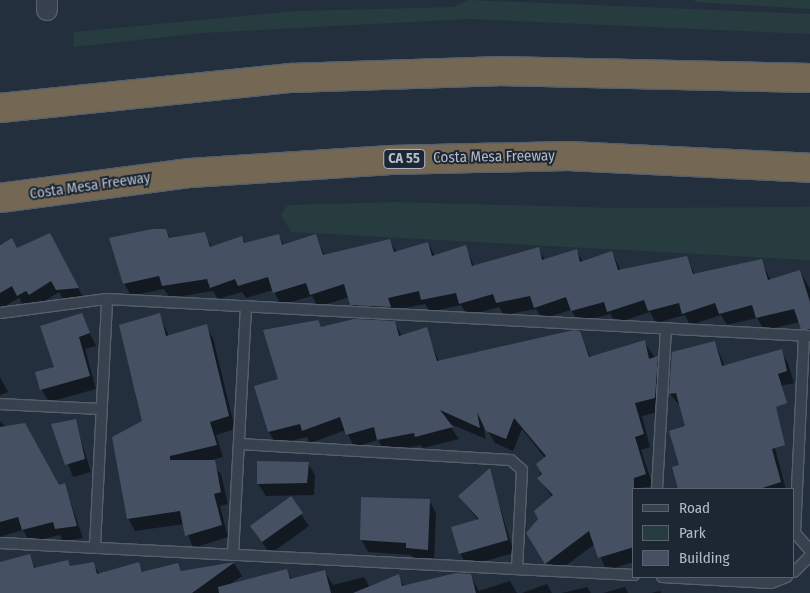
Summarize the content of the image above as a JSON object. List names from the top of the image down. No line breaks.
{"streets":{"highway":["Costa Mesa Freeway","CA 55"]},"legend":["Road","Park","Building"]}
